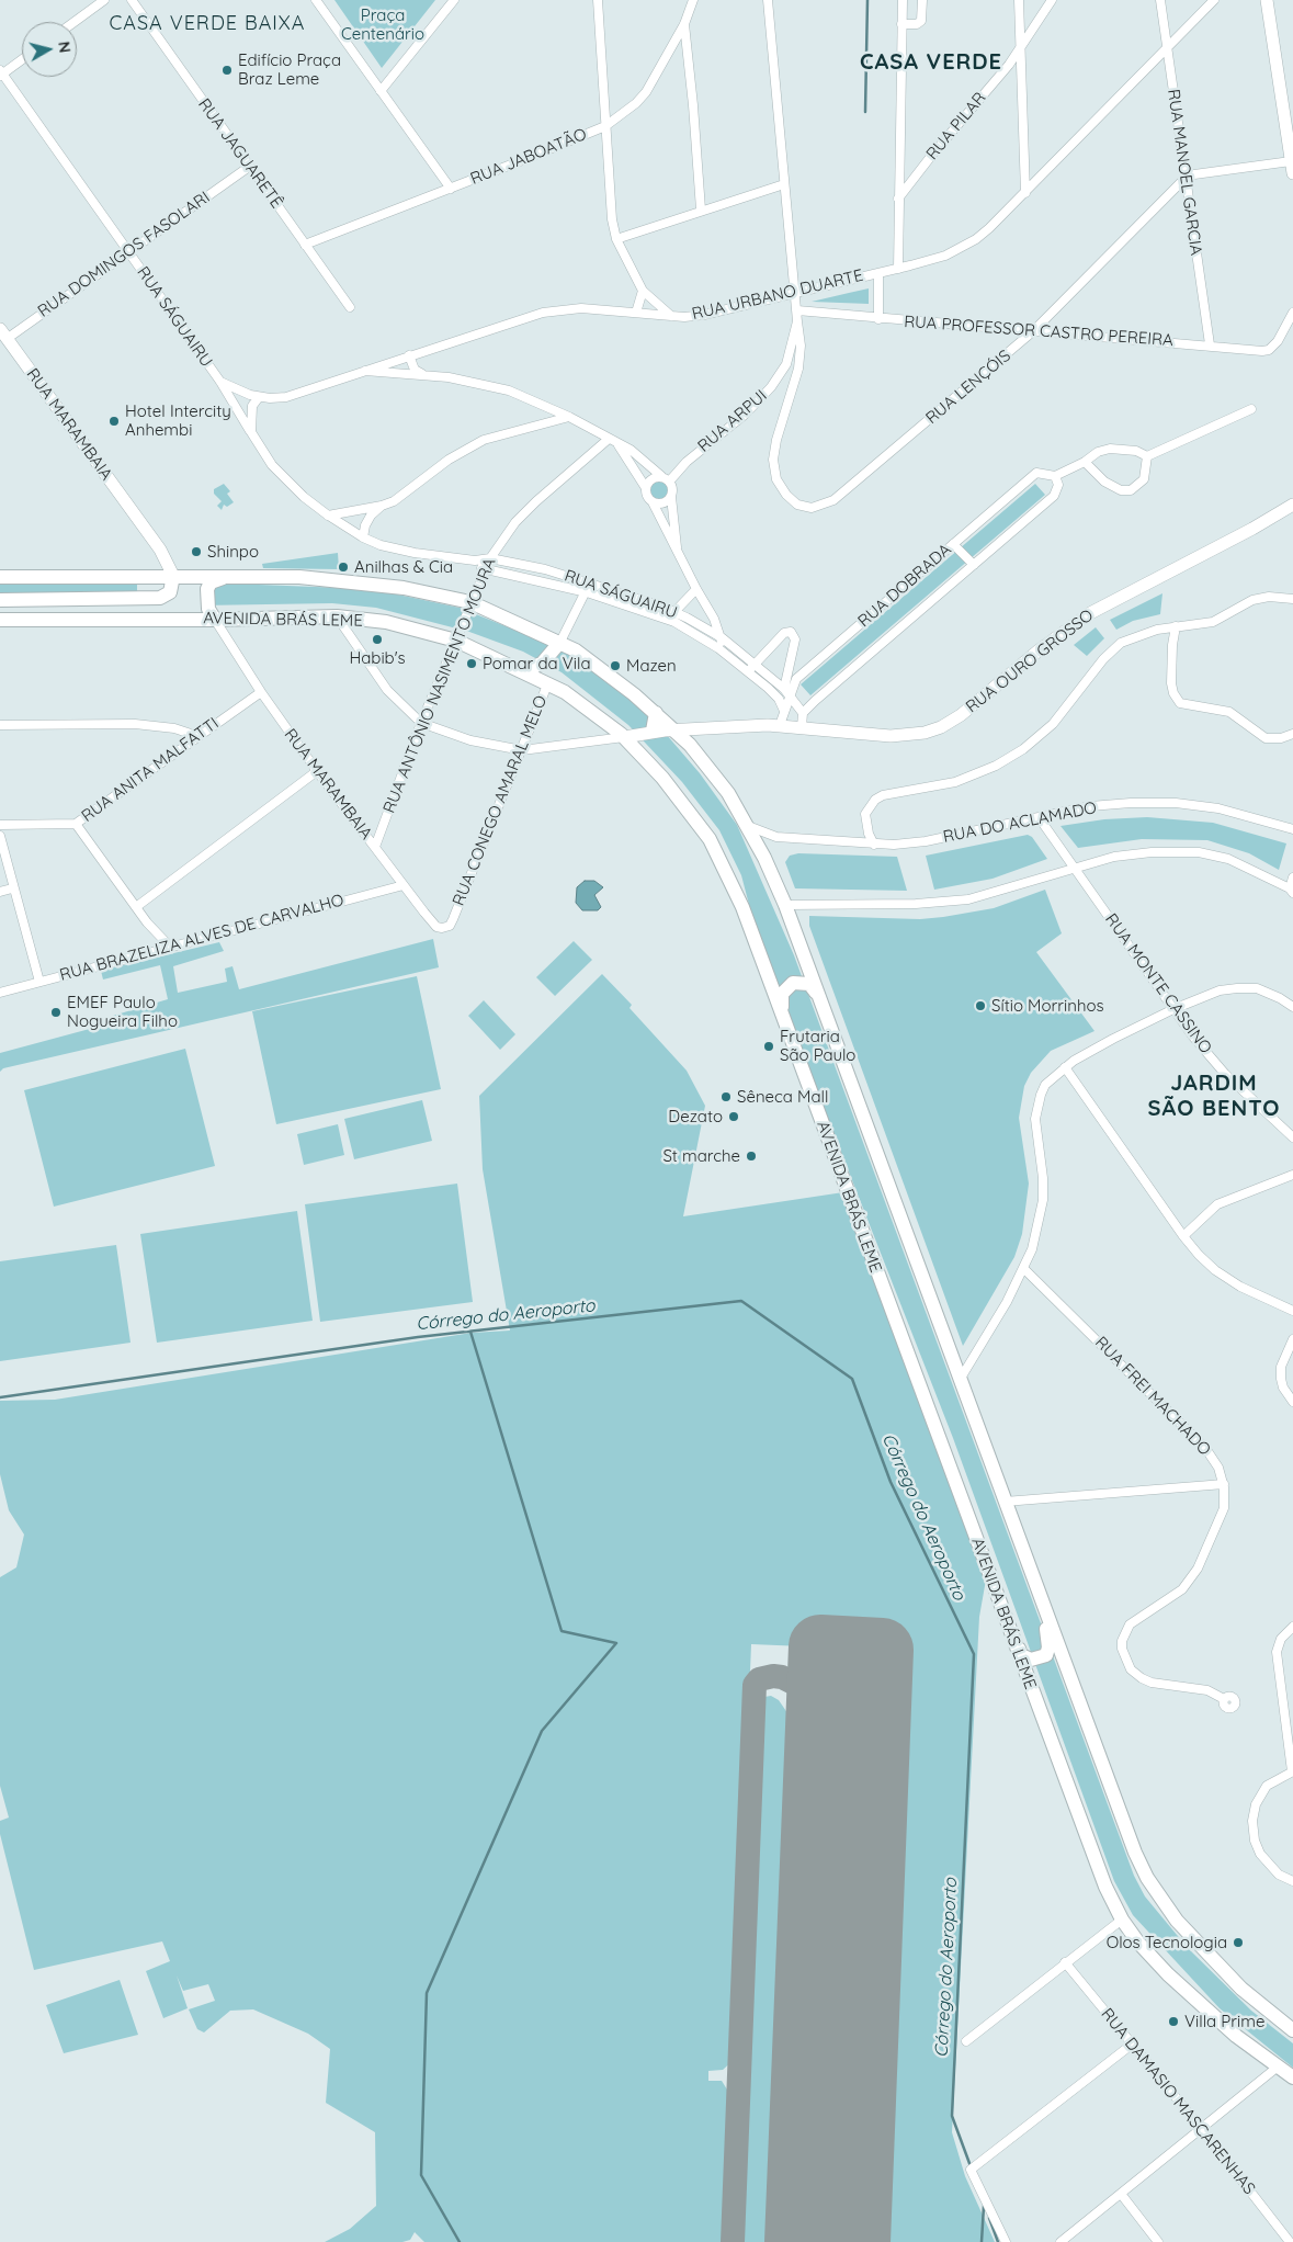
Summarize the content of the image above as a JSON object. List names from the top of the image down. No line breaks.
{"streets":{"main road":["AVENIDA BRÁS LEME"],"street":["RUA PILAR","RUA JAGUARETÊ","RUA JABOATÃO","RUA MANOEL GARCIA","RUA DOMINGOS FASOLARI","RUA URBANO DUARTE","RUA SÁGUAIRU","RUA PROFESSOR CASTRO PEREIRA","RUA LENÇÓIS","RUA ARPUI","RUA MARAMBAIA","RUA DOBRADA","RUA OURO GROSSO","RUA ANTÔNIO NASIMENTO MOURA","RUA ANITA MALFATTI","RUA CONEGO AMARAL MELO","RUA DO ACLAMADO","RUA BRAZELIZA ALVES DE CARVALHO","RUA MONTE CASSINO","RUA FREI MACHADO","RUA DAMASIO MASCARENHAS"]},"crossings":[["RUA JAGUARETÊ","RUA JABOATÃO"],["RUA JAGUARETÊ","RUA DOMINGOS FASOLARI"],["RUA MANOEL GARCIA","RUA URBANO DUARTE"],["RUA MANOEL GARCIA","RUA PROFESSOR CASTRO PEREIRA"],["RUA MANOEL GARCIA","RUA LENÇÓIS"],["RUA DOMINGOS FASOLARI","RUA SÁGUAIRU"],["RUA DOMINGOS FASOLARI","RUA MARAMBAIA"],["RUA URBANO DUARTE","RUA SÁGUAIRU"],["RUA URBANO DUARTE","RUA ARPUI"],["RUA SÁGUAIRU","RUA DOBRADA"],["RUA SÁGUAIRU","RUA ANTÔNIO NASIMENTO MOURA"],["RUA PROFESSOR CASTRO PEREIRA","RUA LENÇÓIS"],["RUA PROFESSOR CASTRO PEREIRA","RUA ARPUI"],["RUA LENÇÓIS","RUA ARPUI"],["RUA MARAMBAIA","AVENIDA BRÁS LEME"],["RUA MARAMBAIA","RUA ANTÔNIO NASIMENTO MOURA"],["RUA MARAMBAIA","RUA ANITA MALFATTI"],["RUA MARAMBAIA","RUA CONEGO AMARAL MELO"],["RUA MARAMBAIA","RUA BRAZELIZA ALVES DE CARVALHO"],["RUA DOBRADA","RUA OURO GROSSO"],["AVENIDA BRÁS LEME","RUA OURO GROSSO"],["AVENIDA BRÁS LEME","RUA ANTÔNIO NASIMENTO MOURA"],["AVENIDA BRÁS LEME","RUA CONEGO AMARAL MELO"],["RUA DO ACLAMADO","RUA MONTE CASSINO"]],"districts":["CASA VERDE BAIXA","CASA VERDE","JARDIM SÃO BENTO"],"water":["Córrego do Aeroporto"],"parks":["Praça Centenário"],"places":["Edifício Praça Braz Leme","Hotel Intercity Anhembi","Shinpo","Anilhas & Cia","Habib's","Pomar da Vila","Mazen","Sítio Morrinhos","EMEF Paulo Nogueira Filho","Frutaria São Paulo","Sêneca Mall","Dezato","St marche","Olos Tecnologia","Villa Prime"],"north":"right"}
